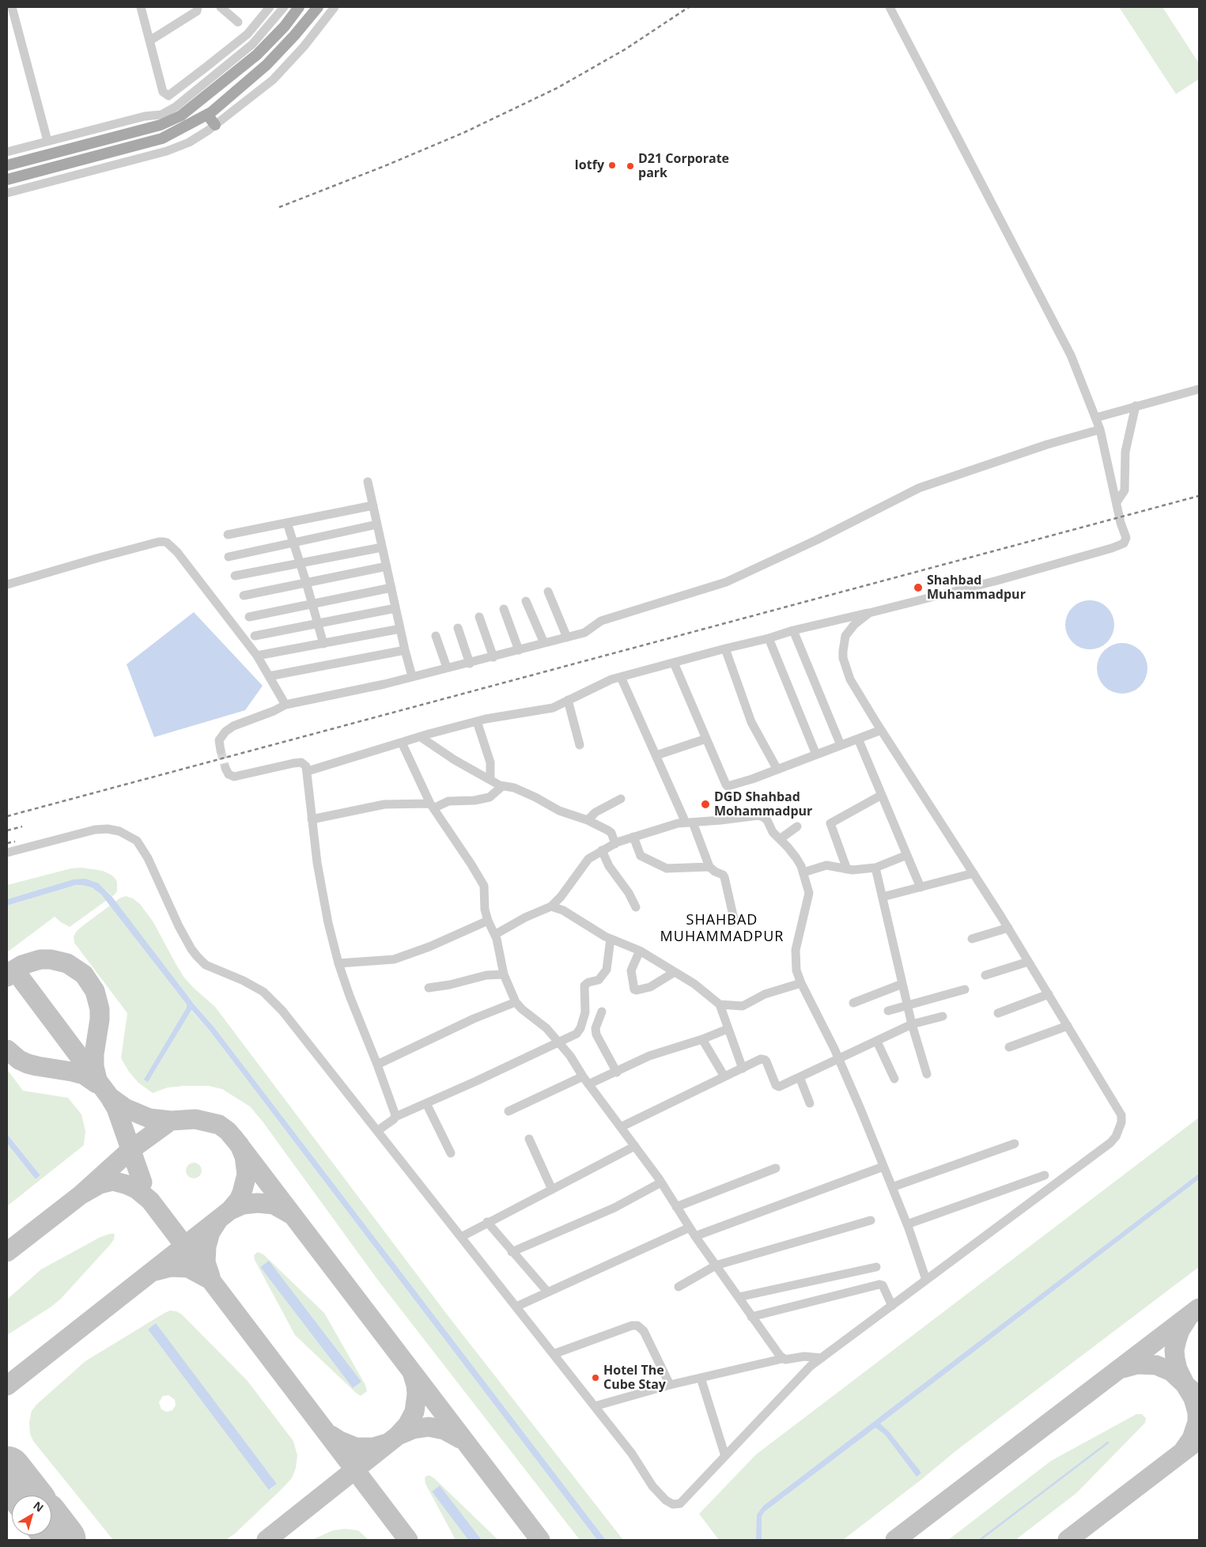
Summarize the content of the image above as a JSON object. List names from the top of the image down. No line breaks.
{"districts":["SHAHBAD MUHAMMADPUR"],"places":["Iotfy","D21 Corporate park","Shahbad Muhammadpur","DGD Shahbad Mohammadpur","Hotel The Cube Stay"],"north":"top right"}
